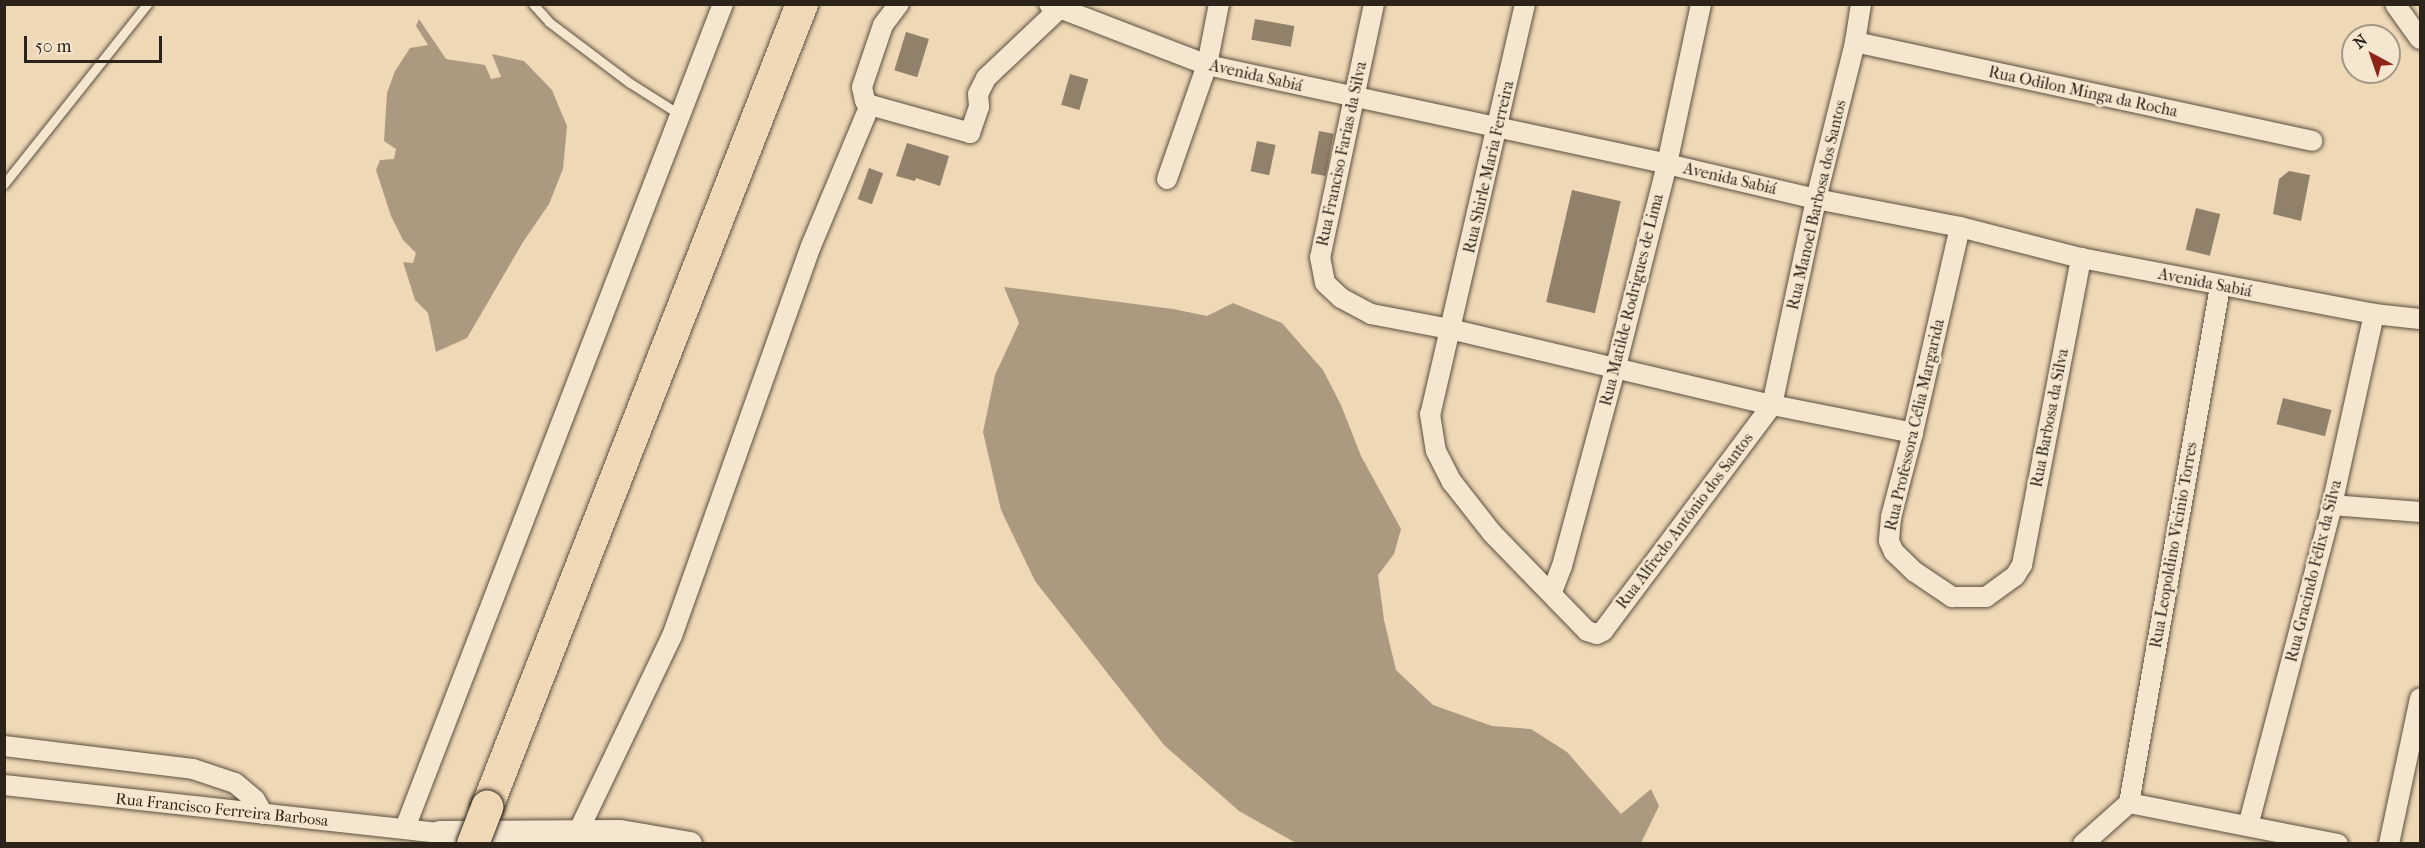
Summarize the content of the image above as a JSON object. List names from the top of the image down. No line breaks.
{"streets":{"street":["Avenida Sabiá","Rua Odilon Minga da Rocha","Rua Franciso Farias da Silva","Rua Shirle Maria Ferreira","Rua Manoel Barbosa dos Santos","Rua Matilde Rodrigues de Lima","Rua Barbosa da Silva","Rua Professora Célia Margarida","Rua Alfredo Antônio dos Santos","Rua Leopoldino Vicinio Torres","Rua Gracindo Félix da Silva","Rua Francisco Ferreira Barbosa"]},"crossings":[["Avenida Sabiá","Rua Franciso Farias da Silva"],["Avenida Sabiá","Rua Shirle Maria Ferreira"],["Avenida Sabiá","Rua Manoel Barbosa dos Santos"],["Avenida Sabiá","Rua Matilde Rodrigues de Lima"],["Avenida Sabiá","Rua Barbosa da Silva"],["Avenida Sabiá","Rua Professora Célia Margarida"],["Avenida Sabiá","Rua Leopoldino Vicinio Torres"],["Avenida Sabiá","Rua Gracindo Félix da Silva"],["Rua Odilon Minga da Rocha","Rua Manoel Barbosa dos Santos"],["Rua Franciso Farias da Silva","Rua Shirle Maria Ferreira"],["Rua Shirle Maria Ferreira","Rua Matilde Rodrigues de Lima"],["Rua Shirle Maria Ferreira","Rua Alfredo Antônio dos Santos"],["Rua Manoel Barbosa dos Santos","Rua Alfredo Antônio dos Santos"],["Rua Barbosa da Silva","Rua Professora Célia Margarida"]],"scale_bar":"50 m","north":"top left"}
